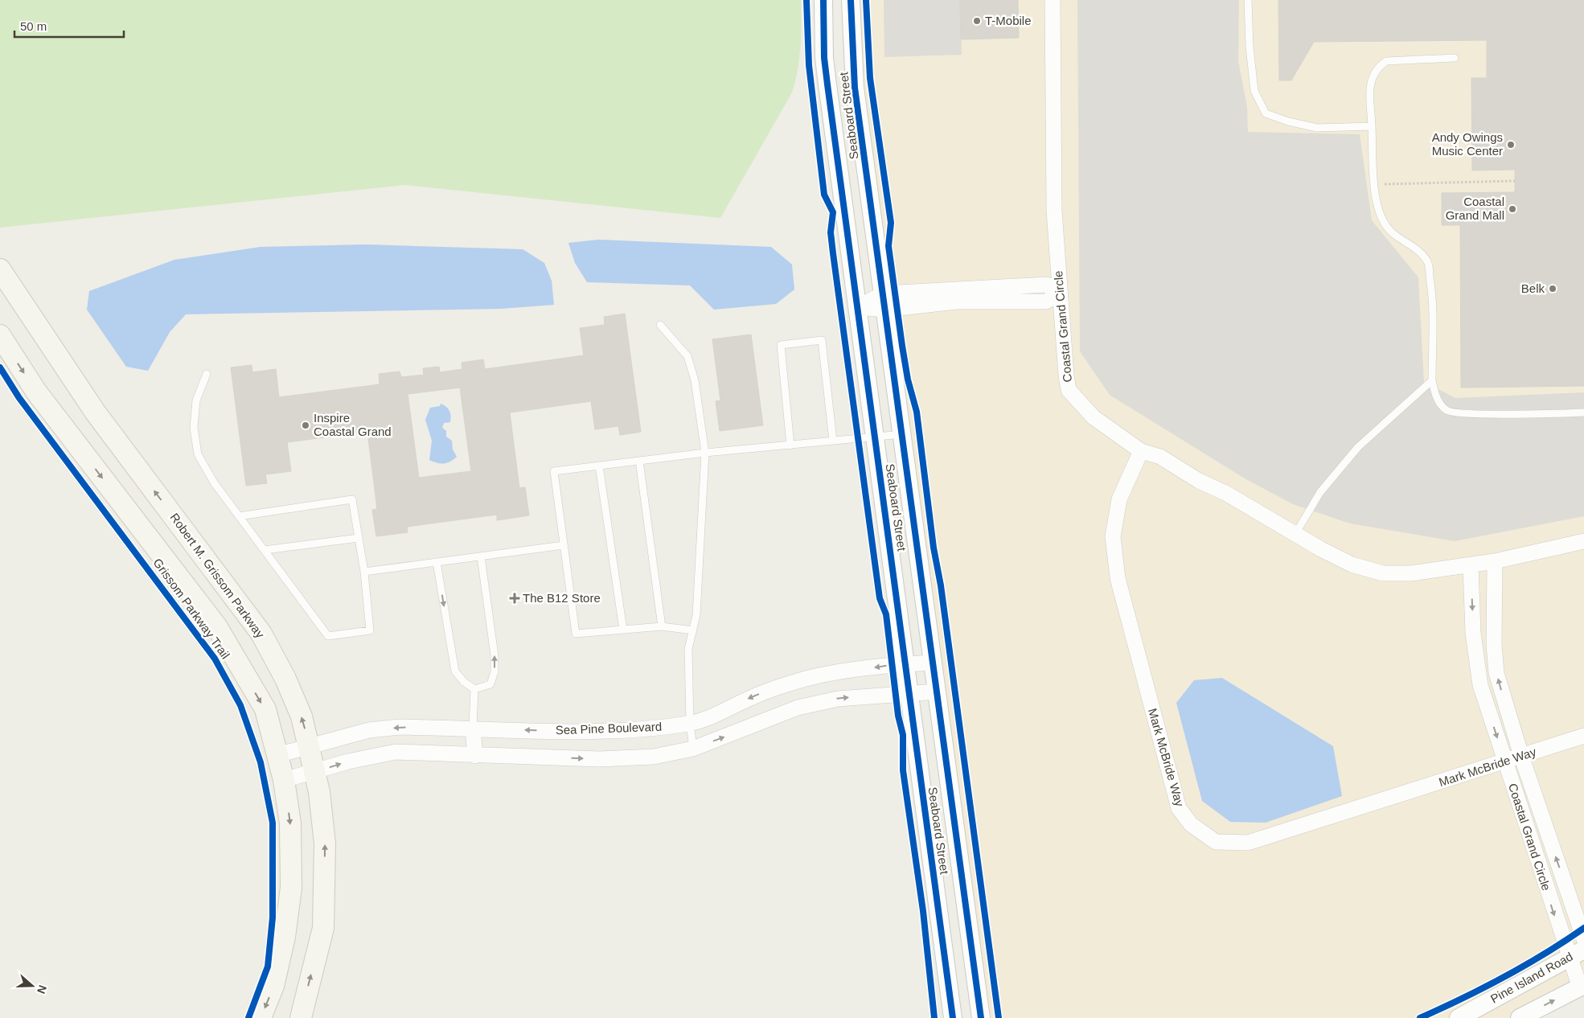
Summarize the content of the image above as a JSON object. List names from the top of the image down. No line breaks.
{"streets":{"main road":["Robert M. Grissom Parkway"],"street":["Seaboard Street","Coastal Grand Circle","Sea Pine Boulevard","Mark McBride Way","Pine Island Road"],"cycle path":["Grissom Parkway Trail"]},"crossings":[["Seaboard Street","Sea Pine Boulevard"],["Coastal Grand Circle","Mark McBride Way"],["Coastal Grand Circle","Pine Island Road"],["Robert M. Grissom Parkway","Sea Pine Boulevard"]],"places":{"other":["T-Mobile","Andy Owings Music Center","Coastal Grand Mall","Belk","Inspire Coastal Grand"],"health":["The B12 Store"]},"scale_bar":"50 m","north":"right"}
